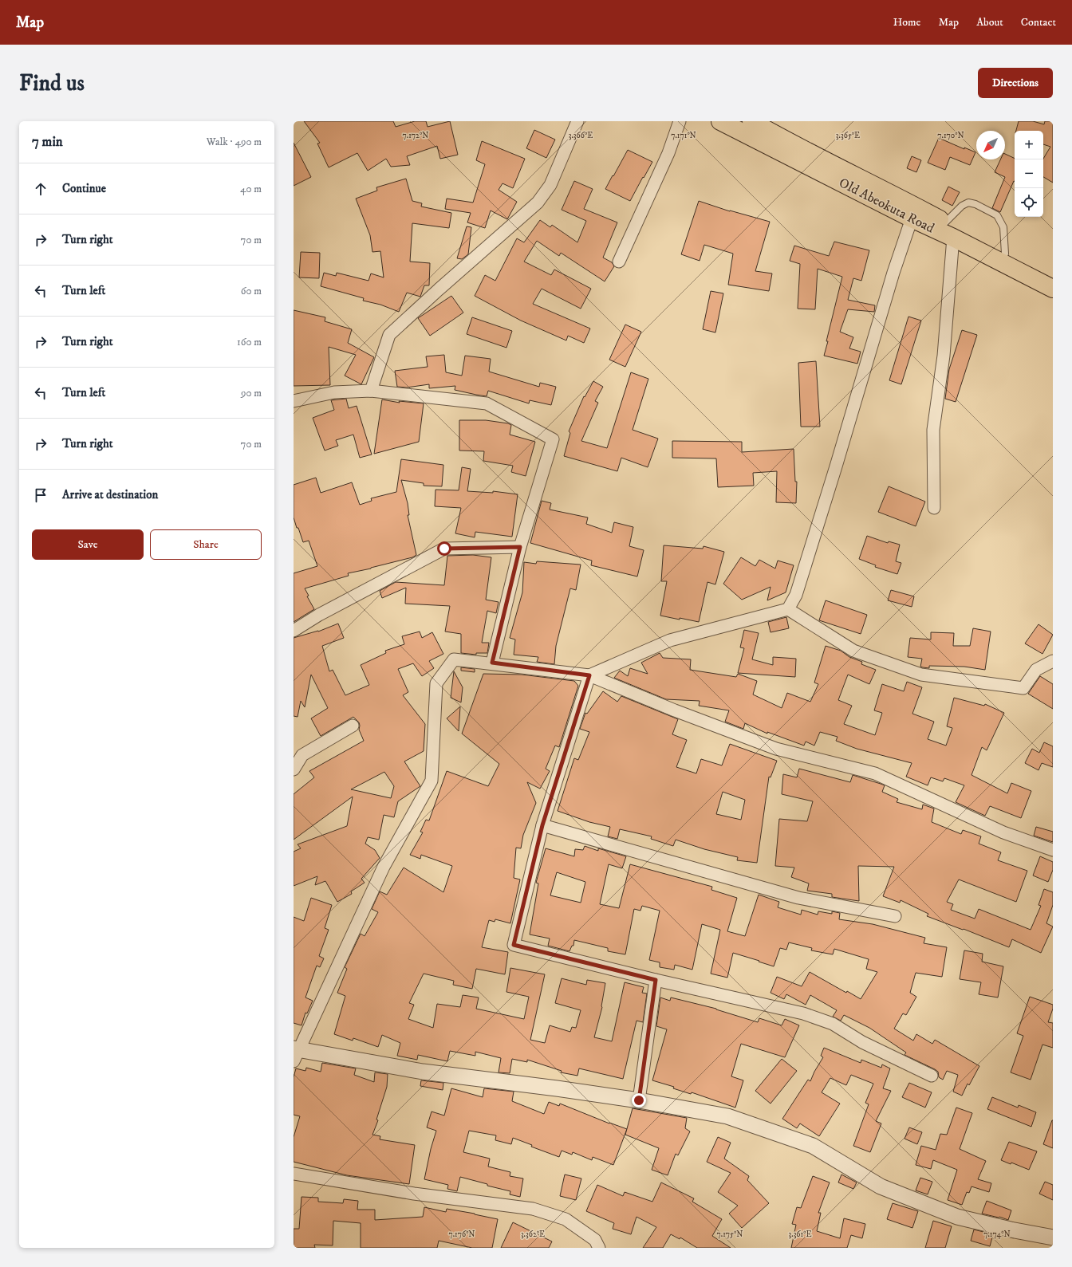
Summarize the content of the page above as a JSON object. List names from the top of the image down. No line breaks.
{"streets":{"highway":["Old Abeokuta Road"]},"north":"bottom left","page":{"header":"Map","nav":["Home","Map","About","Contact"],"buttons":["Directions",["Save","Share"]],"title":"Find us","heading":["7 min","Walk · 490 m"],"map_buttons":["+","−"],"list":[["Continue","40 m"],["Turn right","70 m"],["Turn left","60 m"],["Turn right","160 m"],["Turn left","90 m"],["Turn right","70 m"],"Arrive at destination"]},"coordinates":["7.172°N","3.366°E","7.171°N","3.365°E","7.170°N","7.176°N","3.362°E","7.175°N","3.361°E","7.174°N"]}
